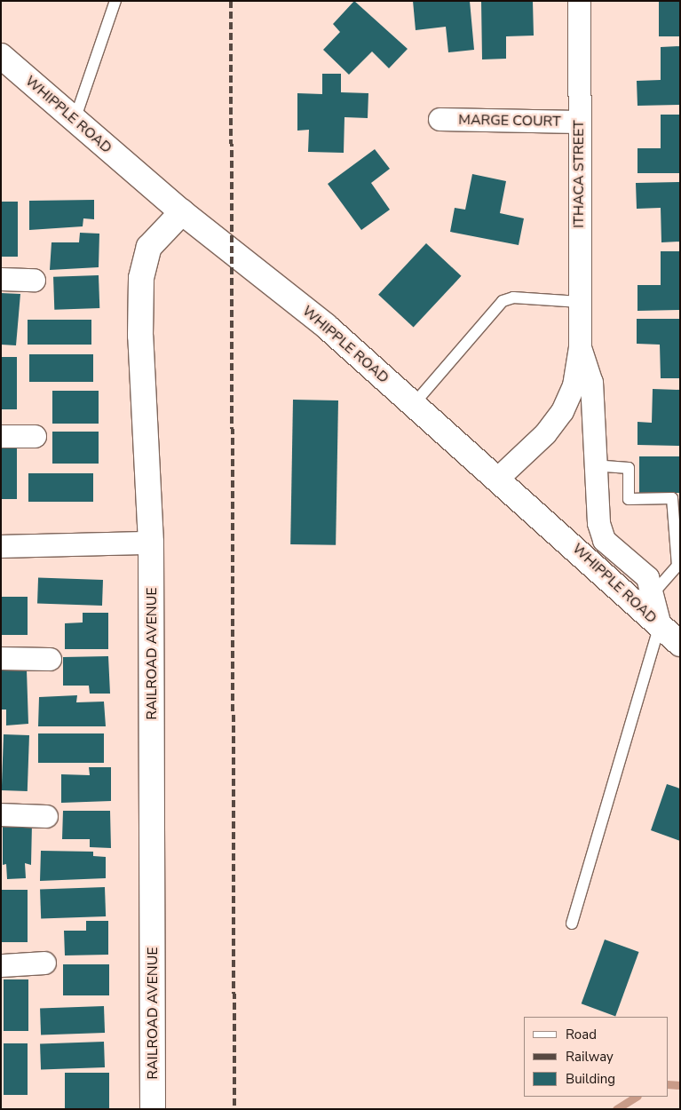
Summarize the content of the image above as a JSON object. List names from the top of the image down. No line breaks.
{"streets":{"main road":["WHIPPLE ROAD","RAILROAD AVENUE"],"street":["MARGE COURT","ITHACA STREET"]},"crossings":[["WHIPPLE ROAD","ITHACA STREET"],["WHIPPLE ROAD","RAILROAD AVENUE"],["MARGE COURT","ITHACA STREET"]],"legend":["Road","Railway","Building"]}
